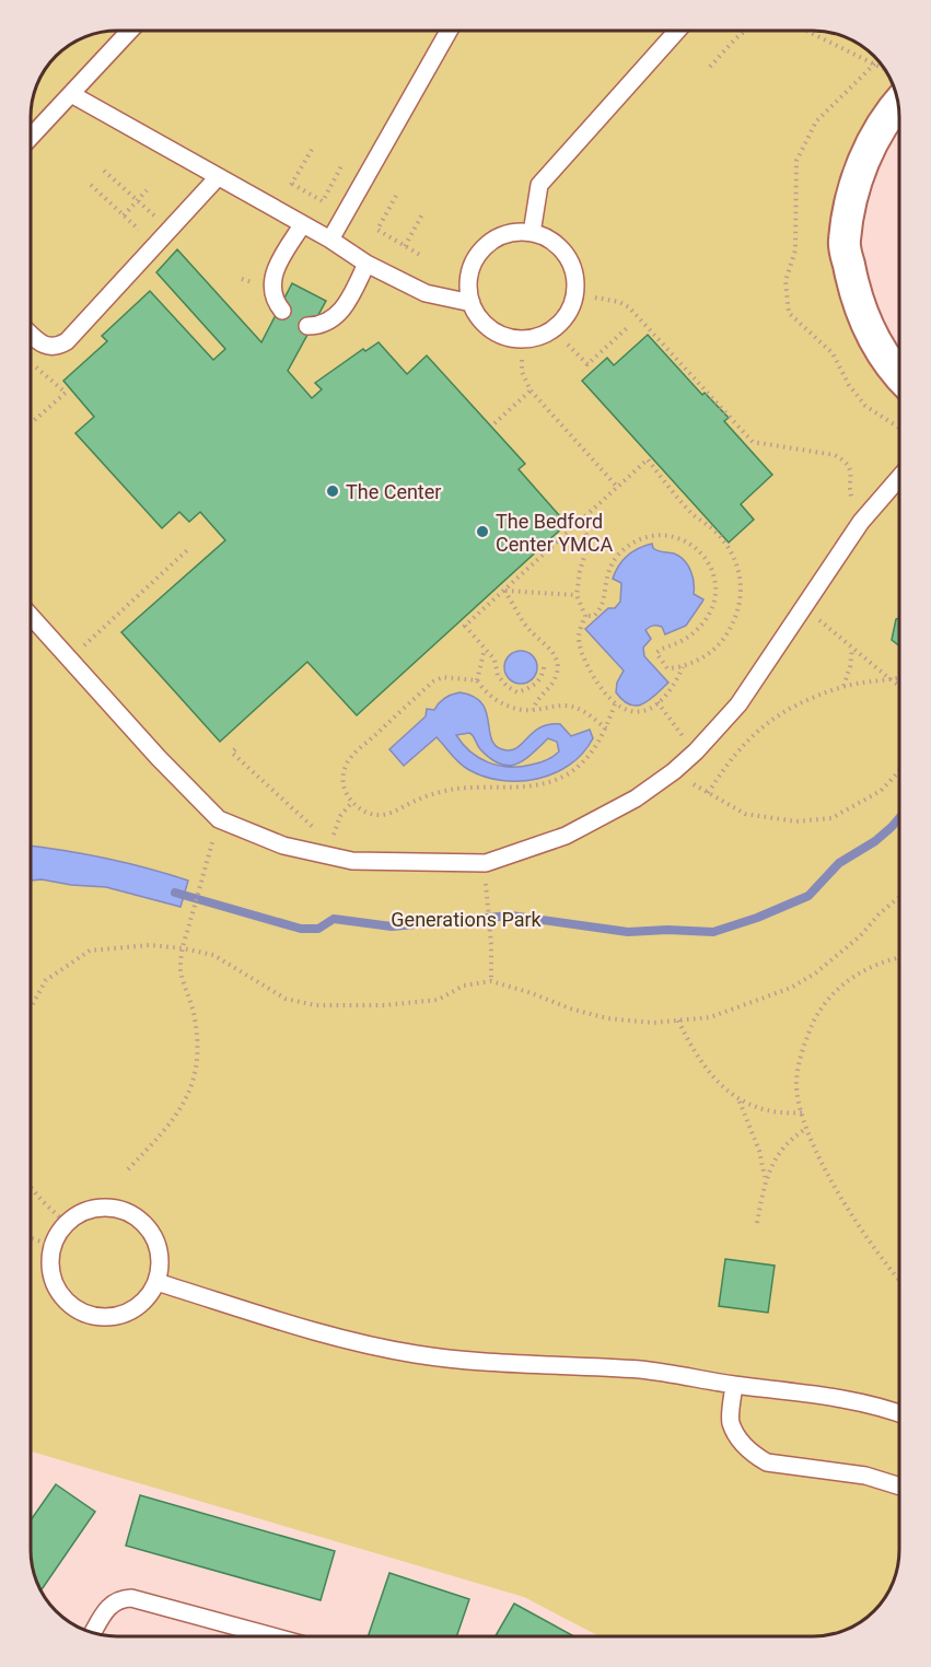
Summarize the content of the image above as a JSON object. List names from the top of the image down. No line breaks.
{"parks":["Generations Park"],"places":["The Center","The Bedford Center YMCA"]}
